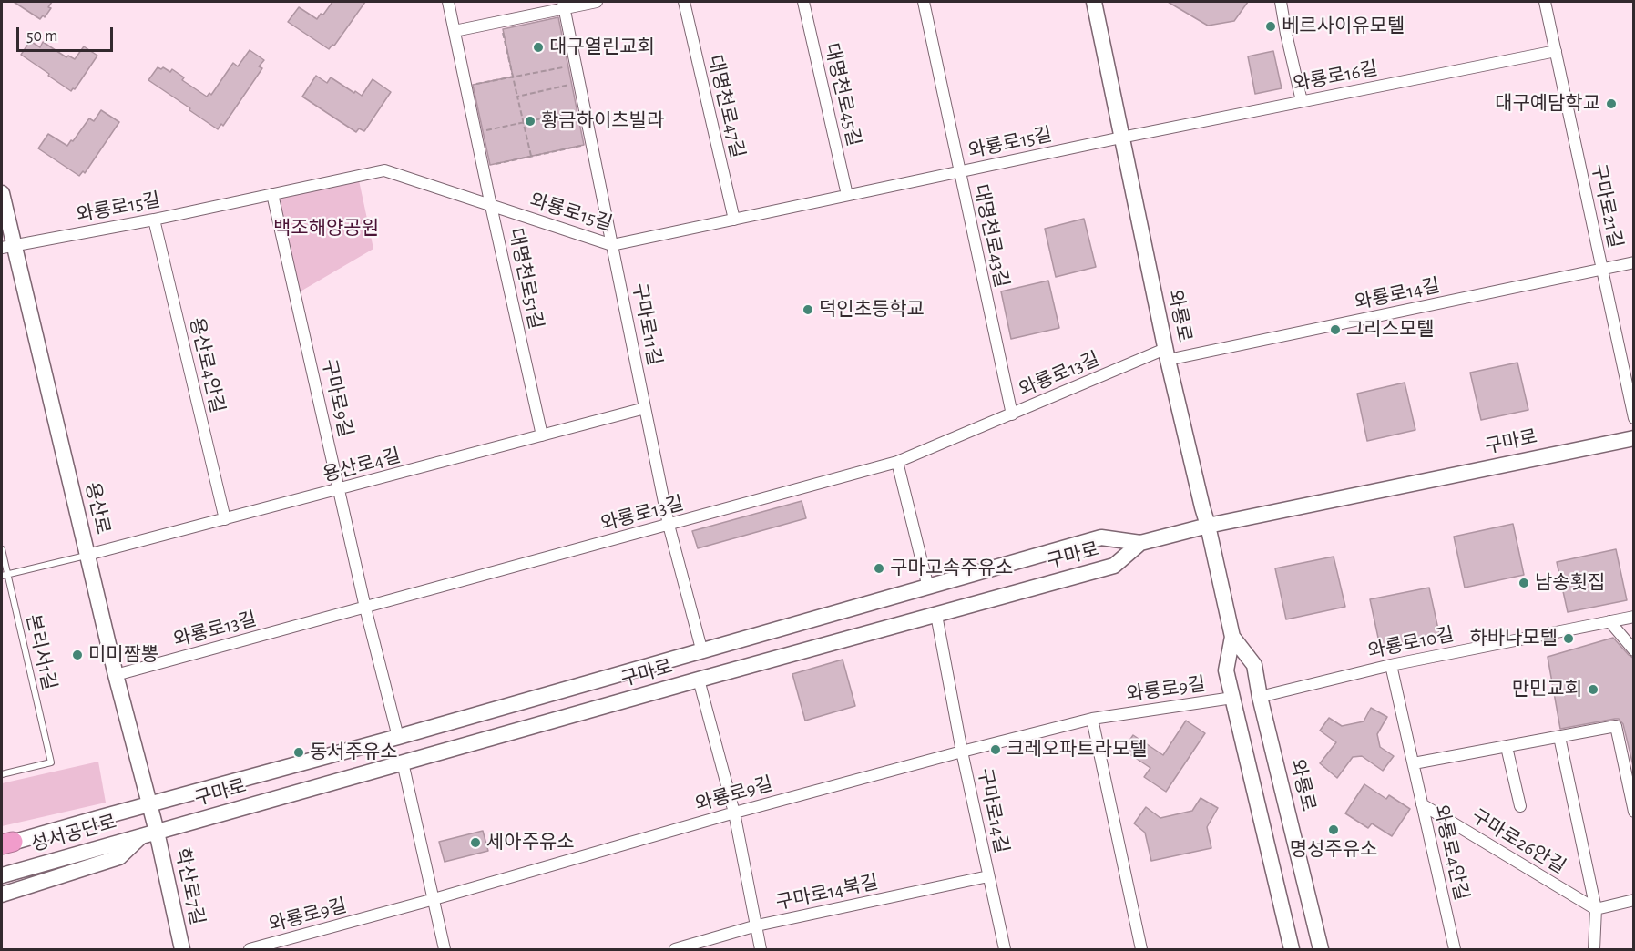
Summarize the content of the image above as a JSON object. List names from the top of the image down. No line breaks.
{"streets":{"main road":["와룡로","구마로","용산로","성서공단로","학산로7길"],"street":["와룡로16길","대명천로45길","대명천로47길","와룡로15길","구마로21길","대명천로43길","대명천로51길","와룡로14길","구마로11길","용산로4안길","와룡로13길","구마로9길","용산로4길","와룡로10길","와룡로9길","구마로14길","구마로26안길","와룡로4안길","구마로14북길"],"lane":["본리서1길"]},"crossings":[["와룡로16길","와룡로15길"],["와룡로16길","구마로21길"],["와룡로16길","와룡로"],["대명천로45길","와룡로15길"],["대명천로47길","와룡로15길"],["와룡로15길","대명천로43길"],["와룡로15길","대명천로51길"],["와룡로15길","와룡로"],["와룡로15길","구마로11길"],["와룡로15길","용산로4안길"],["와룡로15길","구마로9길"],["와룡로15길","용산로"],["구마로21길","와룡로14길"],["대명천로43길","와룡로13길"],["대명천로51길","용산로4길"],["와룡로14길","와룡로"],["와룡로14길","와룡로13길"],["와룡로","와룡로13길"],["와룡로","구마로"],["와룡로","와룡로10길"],["와룡로","와룡로9길"],["구마로11길","와룡로13길"],["구마로11길","구마로"],["구마로11길","용산로4길"],["용산로4안길","용산로4길"],["와룡로13길","구마로9길"],["와룡로13길","용산로"],["구마로9길","구마로"],["구마로9길","용산로4길"],["구마로","용산로"],["구마로","구마로14길"],["구마로","성서공단로"],["구마로","학산로7길"],["용산로4길","용산로"],["용산로","성서공단로"],["용산로","학산로7길"],["와룡로10길","와룡로4안길"],["와룡로9길","구마로14길"],["구마로14길","구마로14북길"],["성서공단로","학산로7길"],["구마로26안길","와룡로4안길"]],"parks":["백조해양공원"],"places":["베르사이유모텔","대구열린교회","대구예담학교","황금하이츠빌라","덕인초등학교","그리스모텔","구마고속주유소","남송횟집","하바나모텔","미미짬뽕","만민교회","크레오파트라모텔","동서주유소","명성주유소","세아주유소"],"scale_bar":"50 m"}
